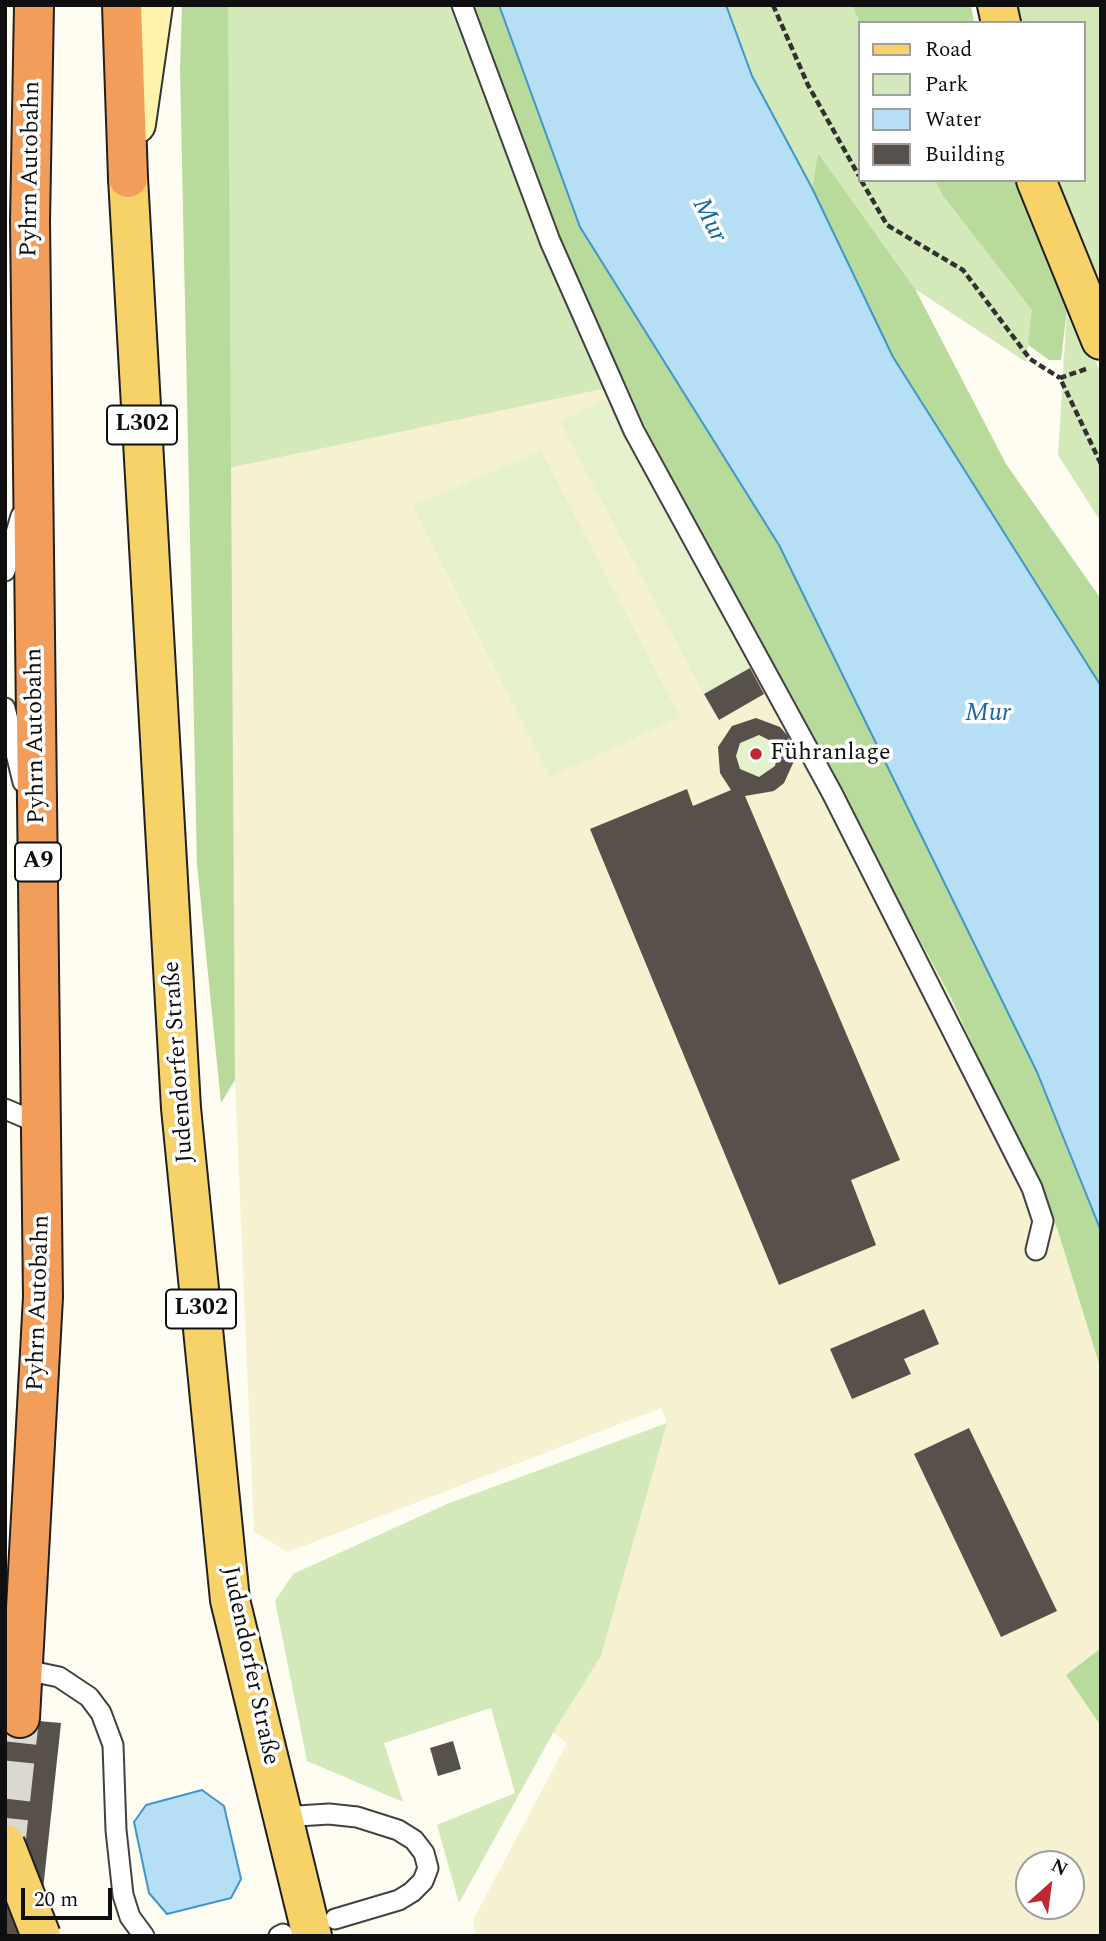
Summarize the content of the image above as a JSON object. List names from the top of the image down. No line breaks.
{"streets":{"highway":["Pyhrn Autobahn","A9"],"main road":["L302","Judendorfer Straße"]},"crossings":[["L302","Judendorfer Straße"]],"water":["Mur"],"places":["Führanlage"],"legend":["Road","Park","Water","Building"],"scale_bar":"20 m","north":"top right"}
